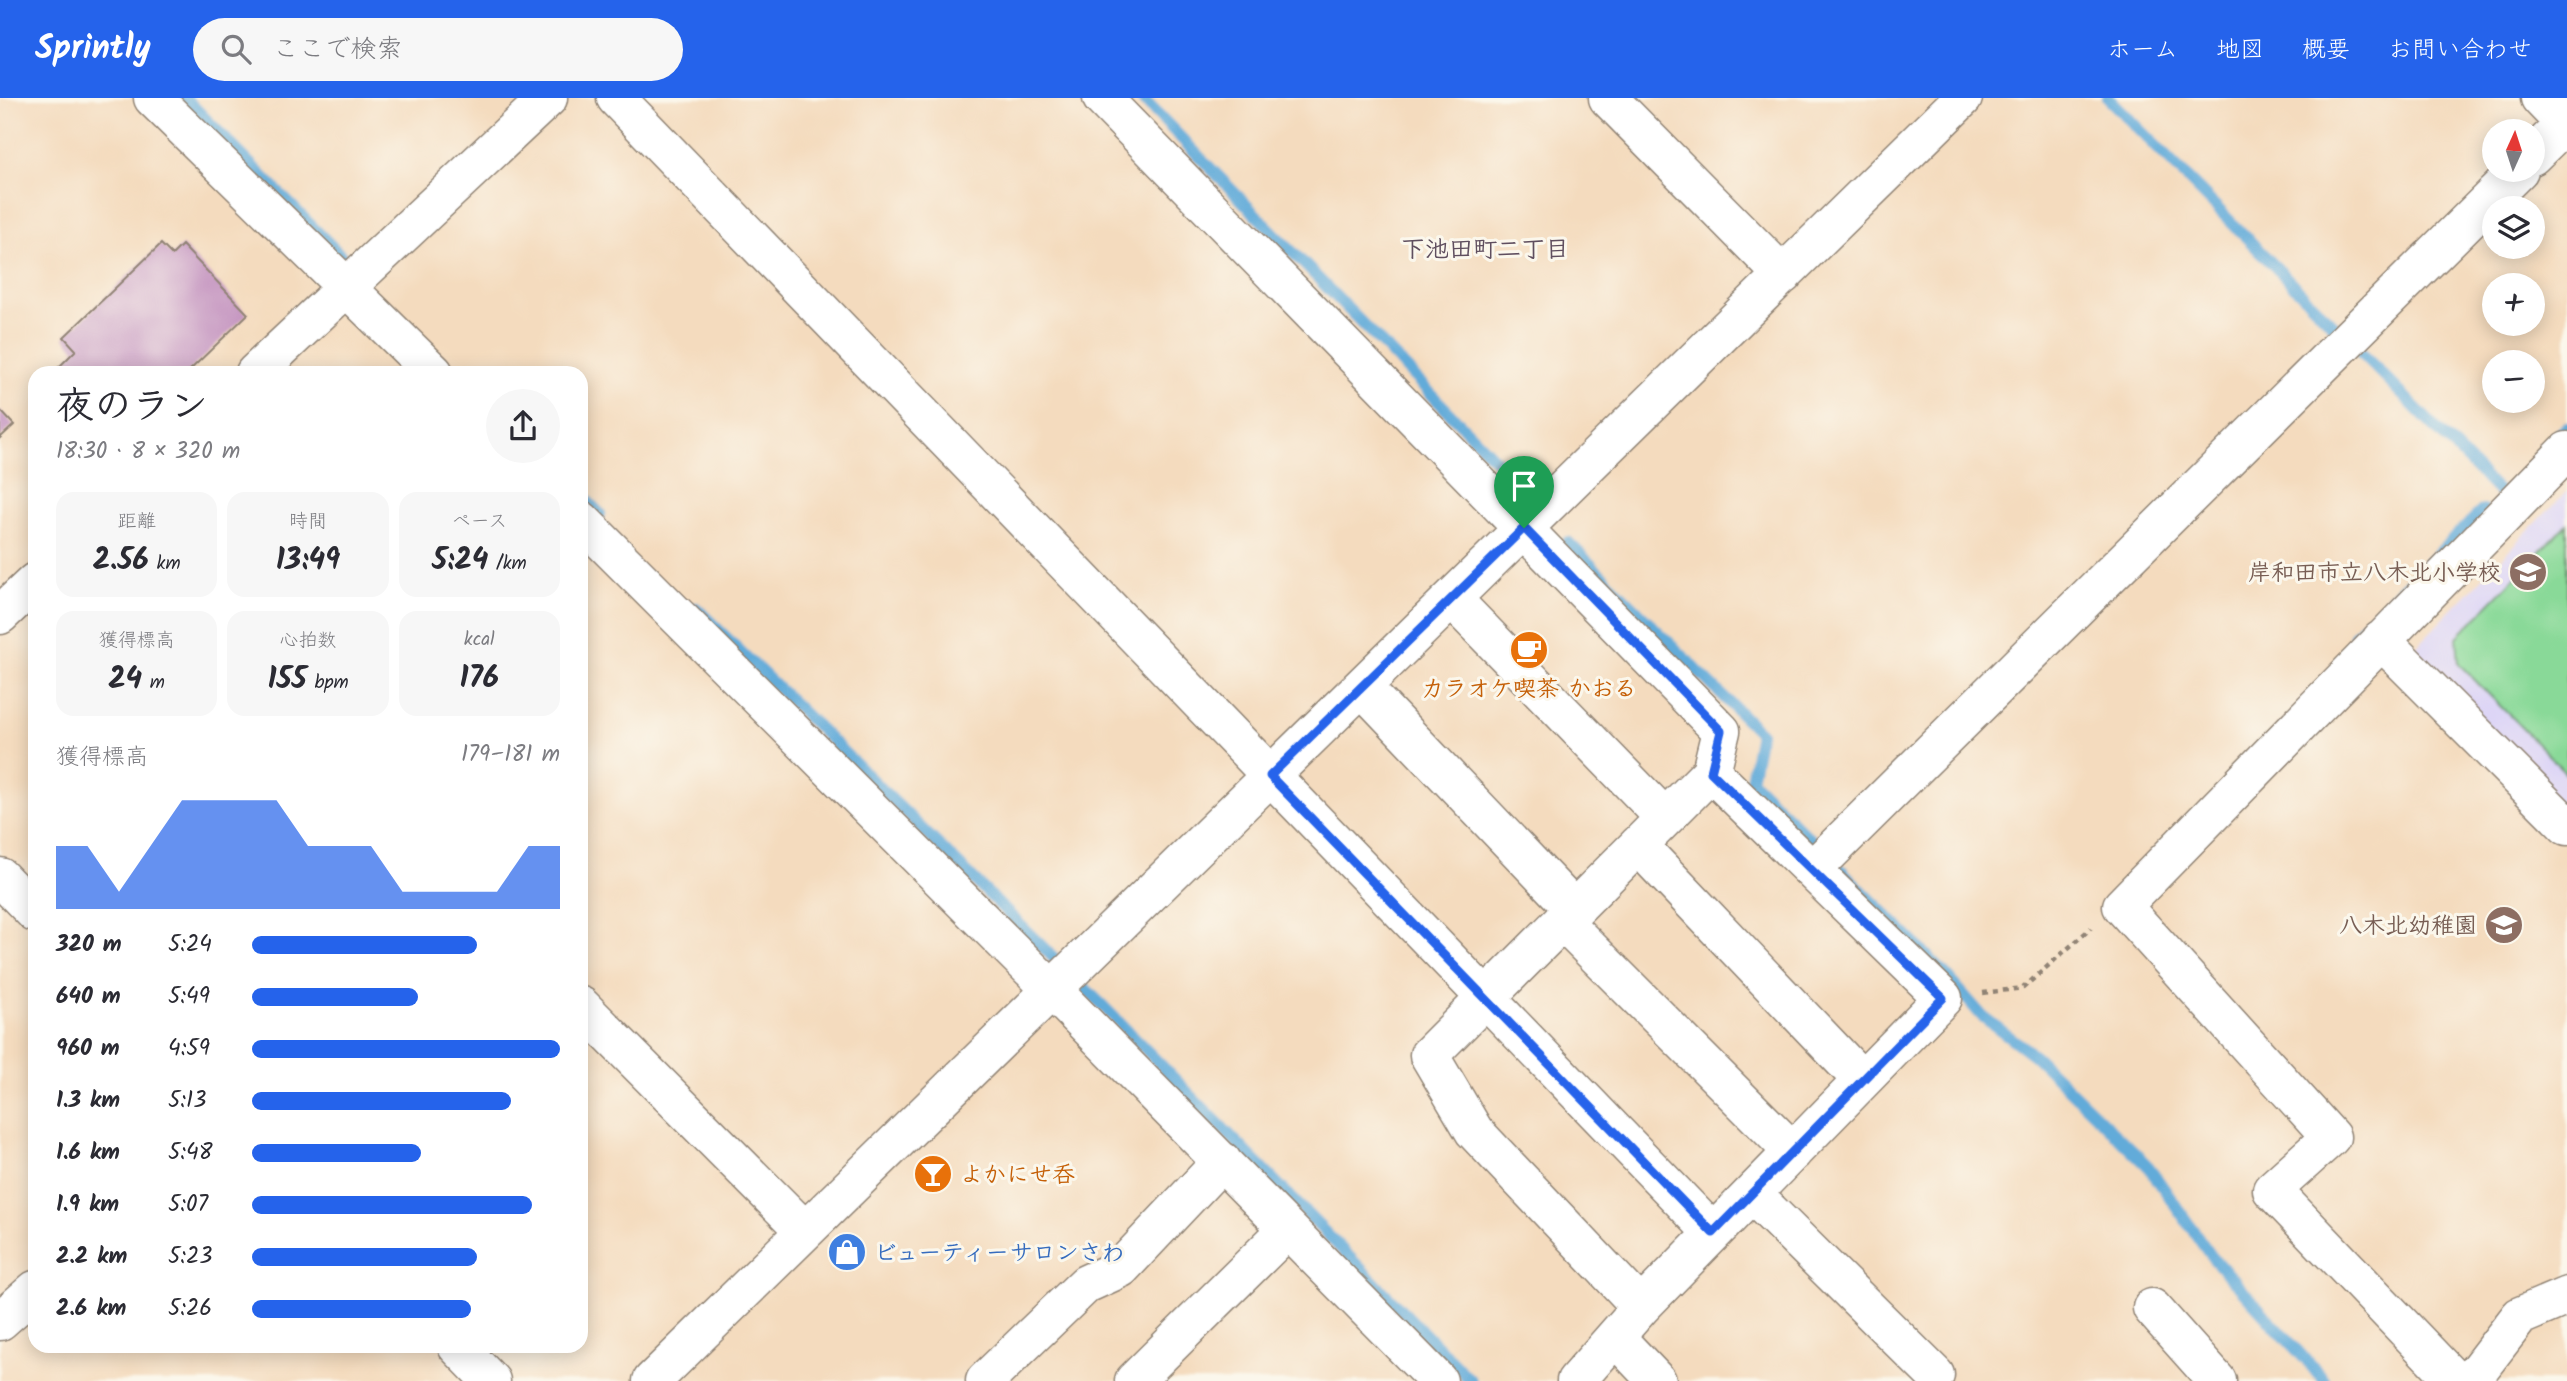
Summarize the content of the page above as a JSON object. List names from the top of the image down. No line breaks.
{"districts":["下池田町二丁目"],"places":{"school or university":["岸和田市立八木北小学校","八木北幼稚園"],"cafe":["カラオケ喫茶 かおる"],"bar":["よかにせ呑"],"shop":["ビューティーサロンさわ"]},"north":"top","page":{"header":"Sprintly","search":"ここで検索","nav":["ホーム","地図","概要","お問い合わせ"],"map_buttons":["+","−"],"heading":["夜のラン","18:30 · 8 × 320 m"],"stats":[["距離","2.56 km"],["時間","13:49"],["ペース","5:24 /km"],["獲得標高","24 m"],["心拍数","155 bpm"],["kcal","176"]],"chart":["獲得標高","179–181 m"],"list":[{"name":"320 m","note":"5:24"},{"name":"640 m","note":"5:49"},{"name":"960 m","note":"4:59"},{"name":"1.3 km","note":"5:13"},{"name":"1.6 km","note":"5:48"},{"name":"1.9 km","note":"5:07"},{"name":"2.2 km","note":"5:23"},{"name":"2.6 km","note":"5:26"}]}}
